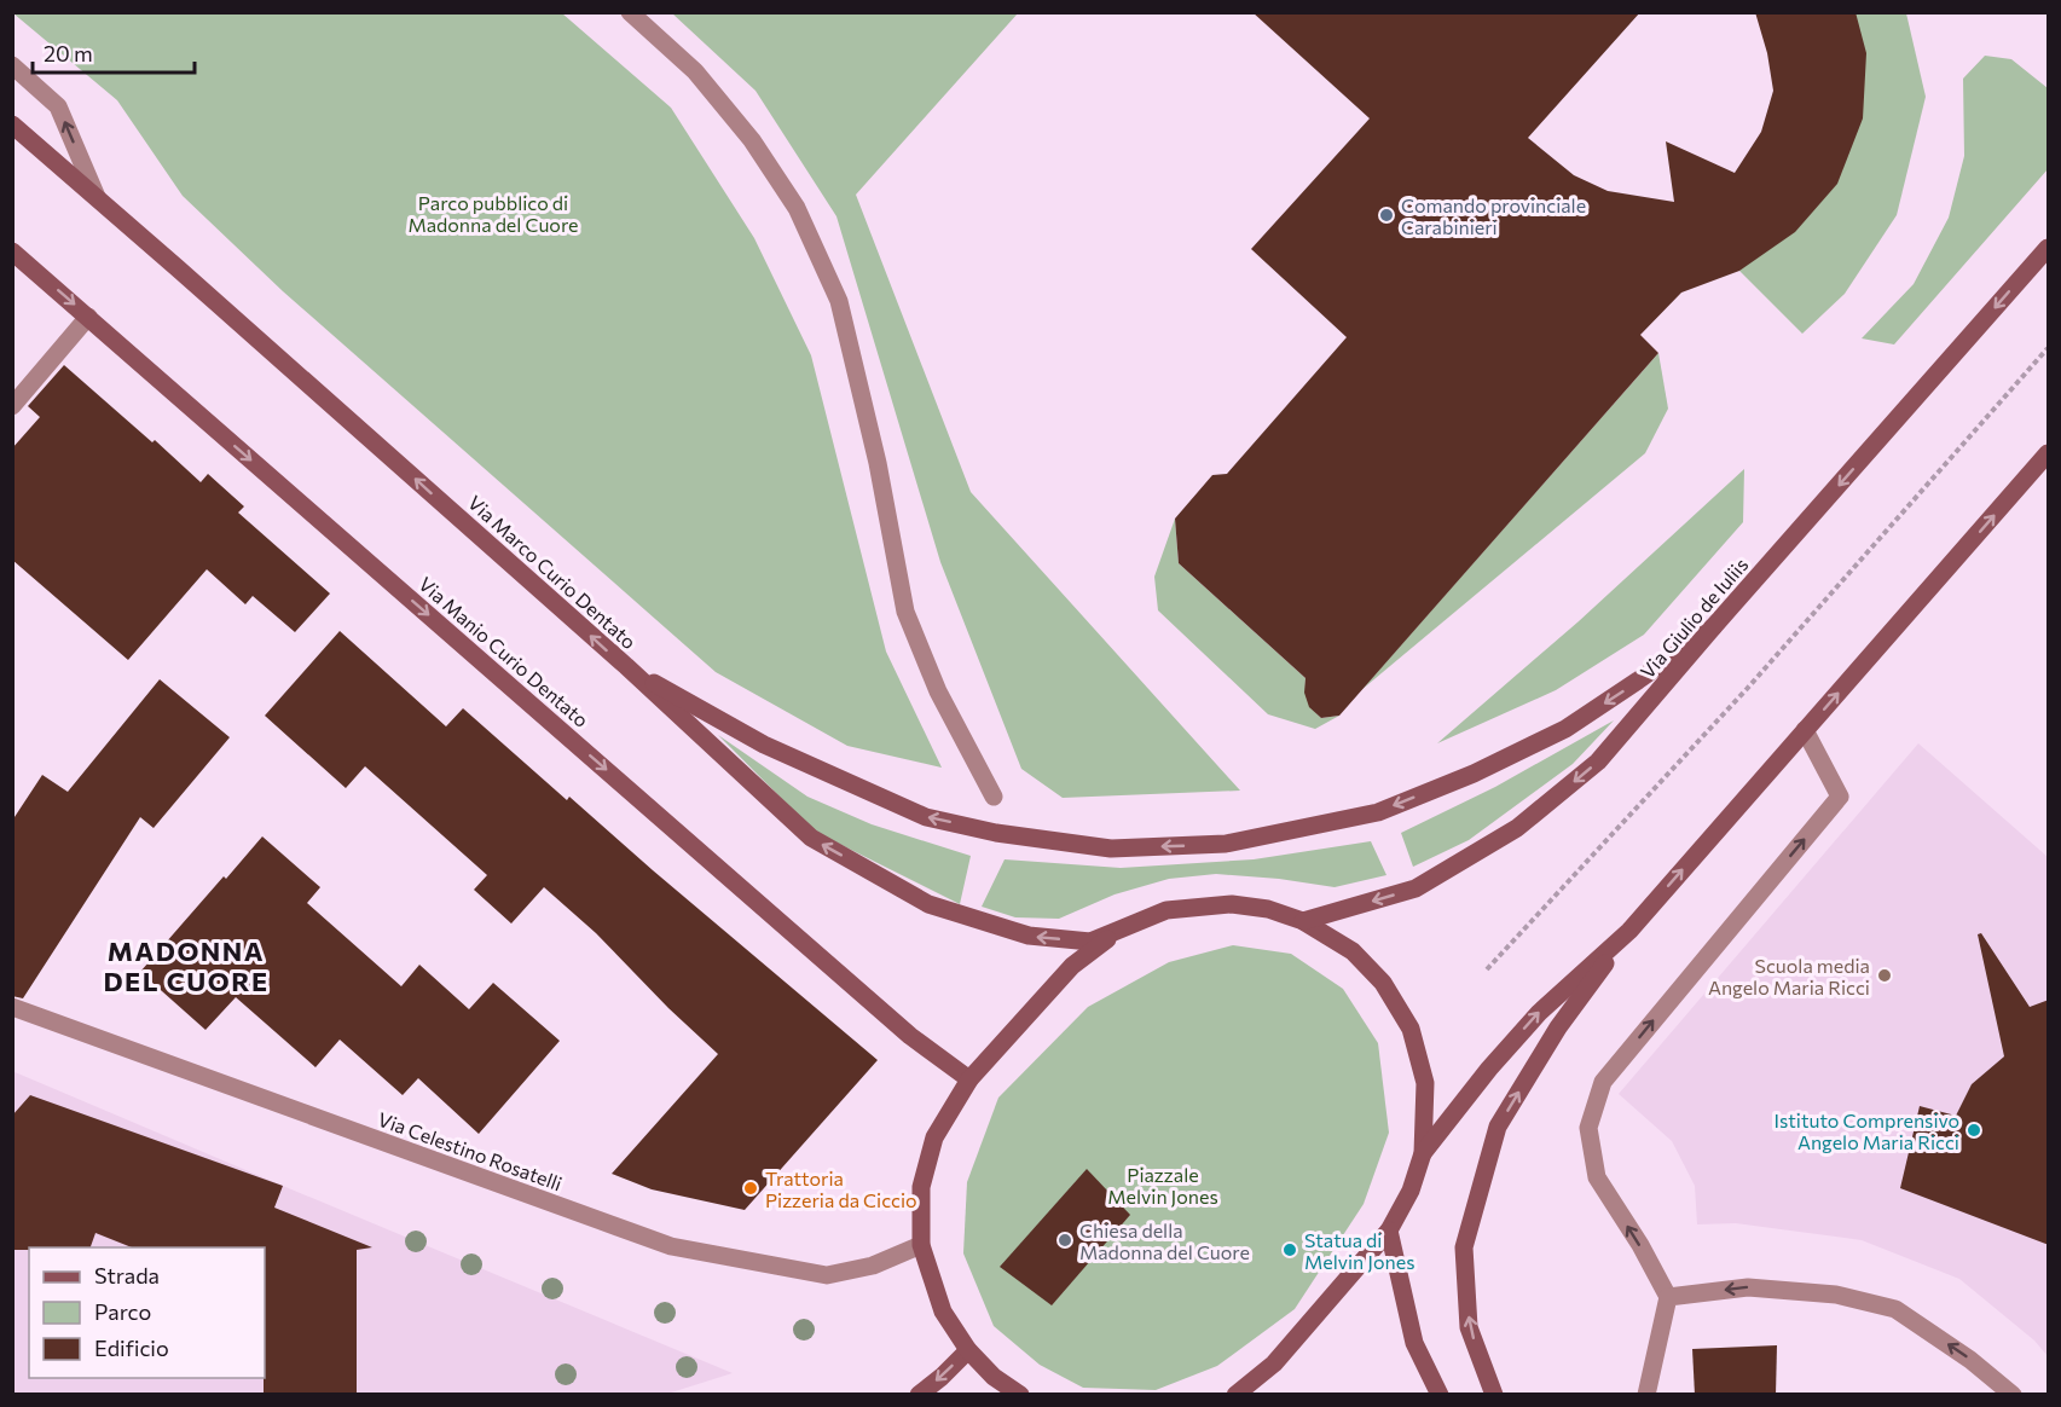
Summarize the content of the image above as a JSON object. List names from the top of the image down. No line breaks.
{"streets":{"main road":["Via Marco Curio Dentato","Via Giulio de Iuliis","Via Manio Curio Dentato"],"street":["Via Celestino Rosatelli"]},"one_way":["Via Marco Curio Dentato","Via Manio Curio Dentato"],"districts":["MADONNA DEL CUORE"],"parks":["Parco pubblico di Madonna del Cuore","Piazzale Melvin Jones"],"places":["Comando provinciale Carabinieri","Scuola media Angelo Maria Ricci","Istituto Comprensivo Angelo Maria Ricci","Trattoria Pizzeria da Ciccio","Chiesa della Madonna del Cuore","Statua di Melvin Jones"],"legend":["Strada","Parco","Edificio"],"scale_bar":"20 m"}
